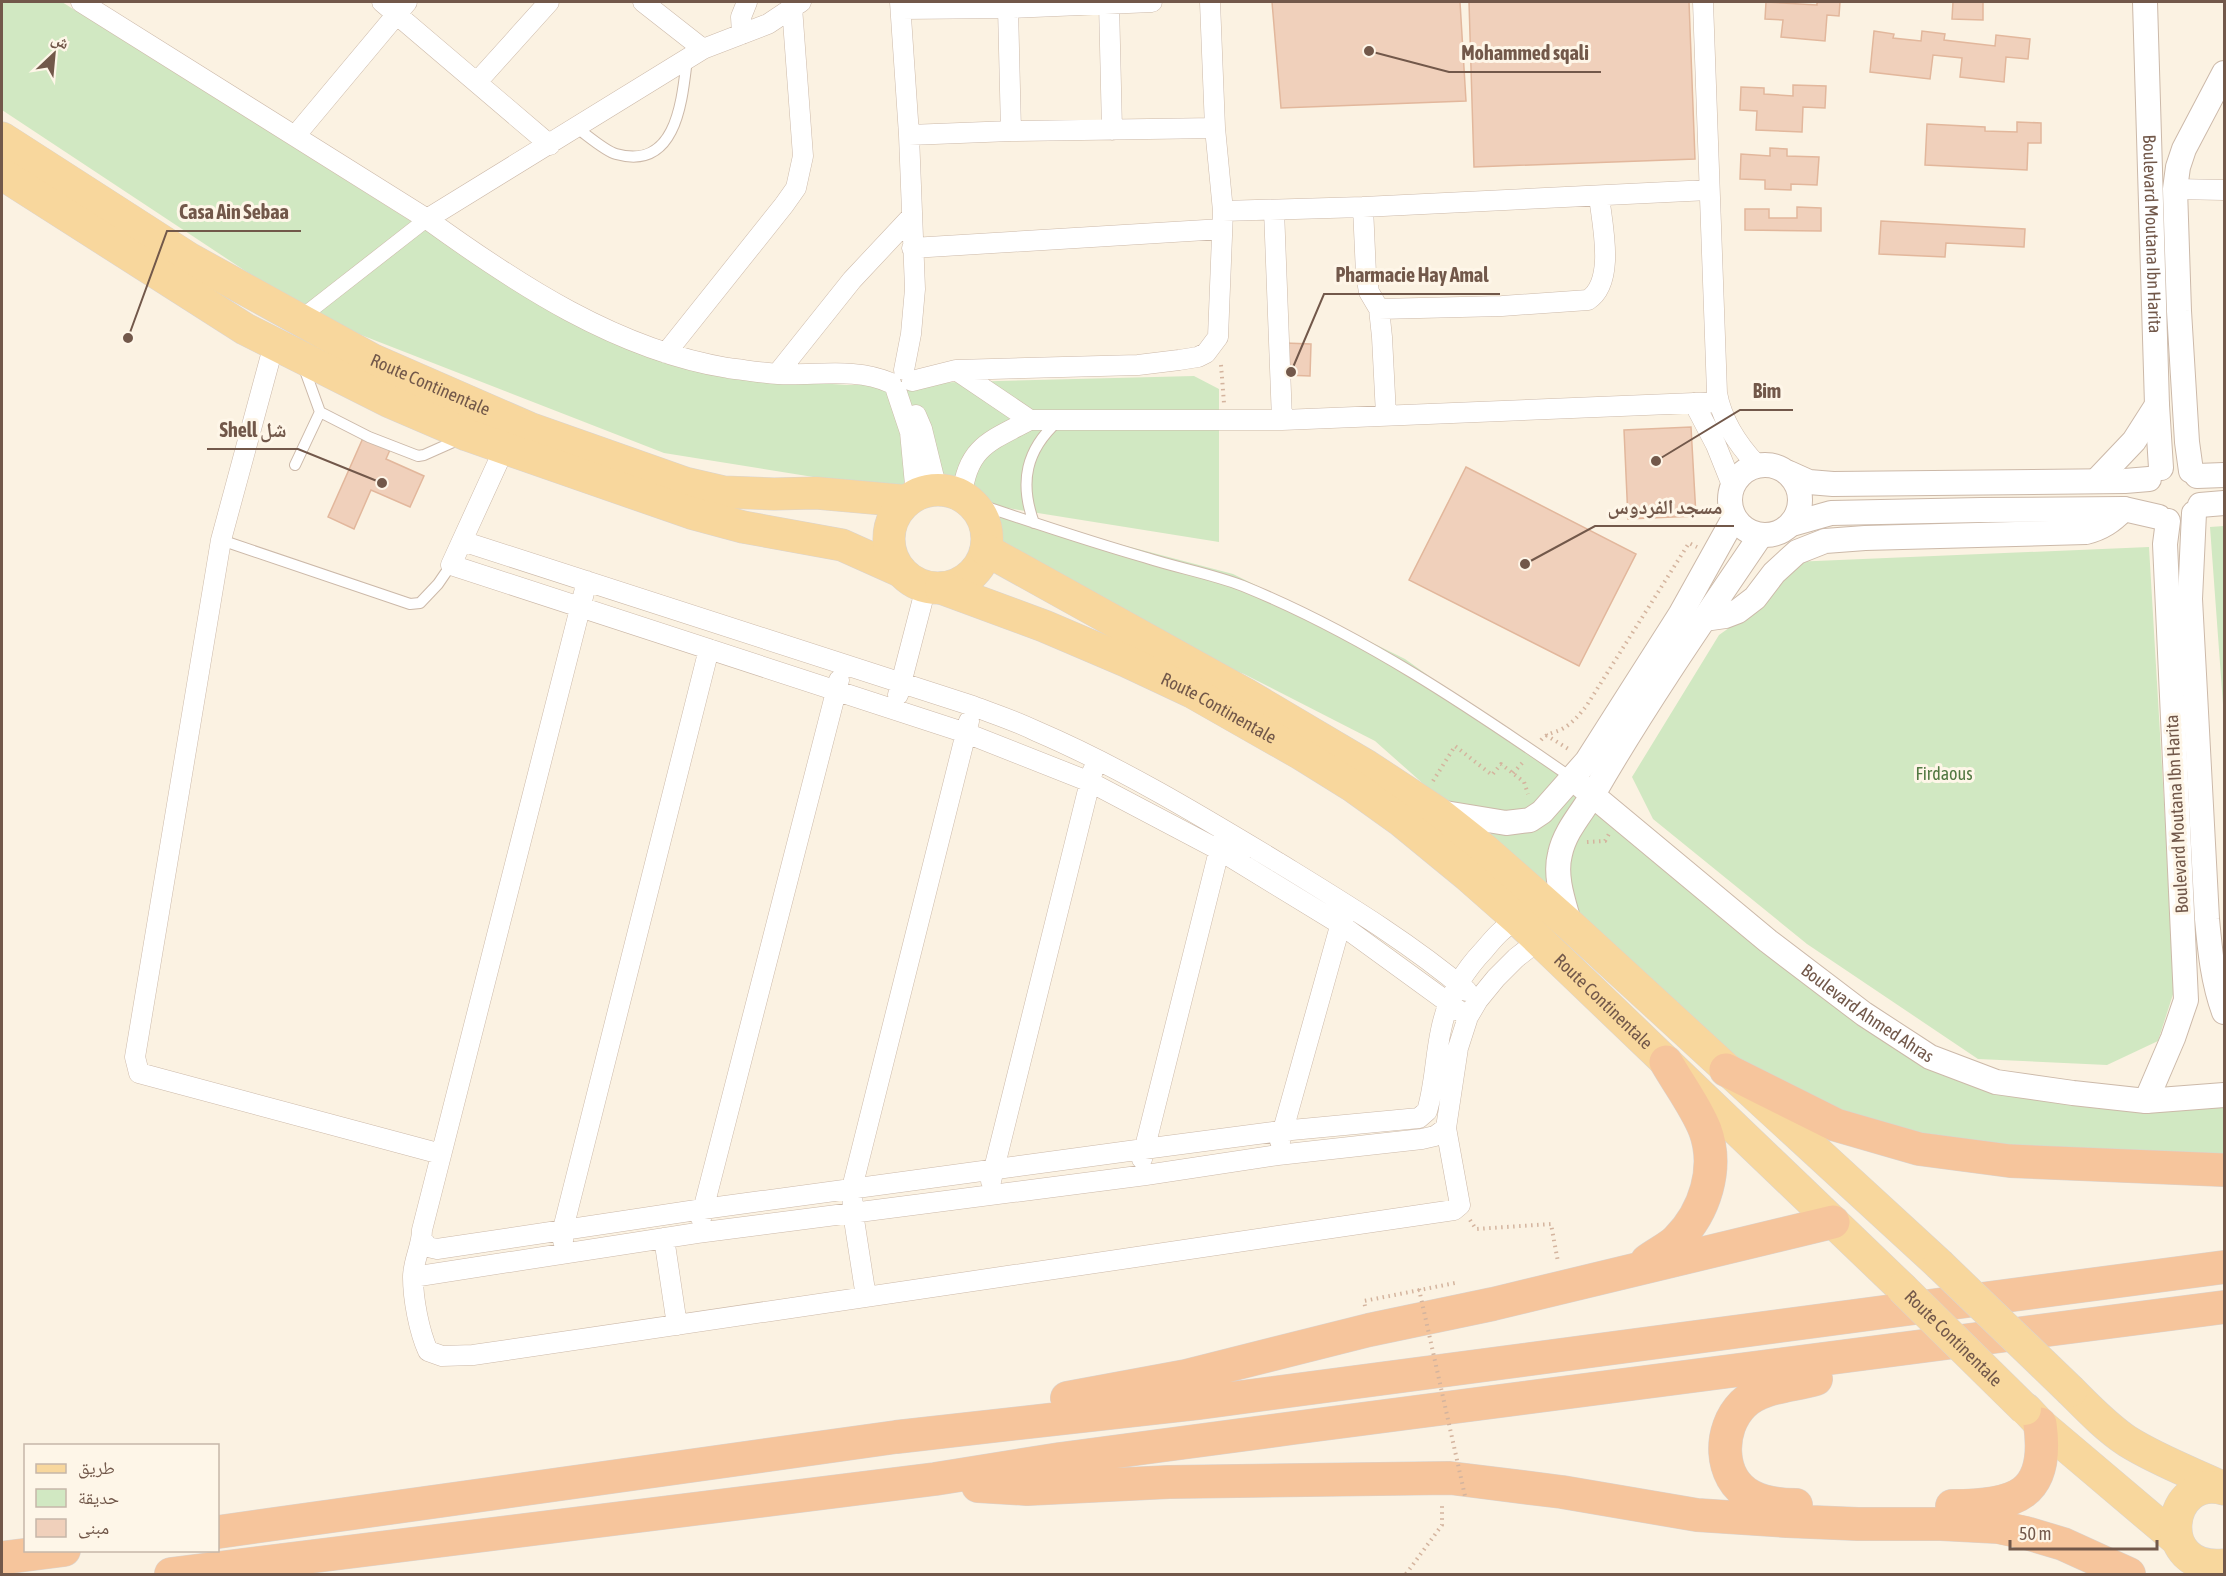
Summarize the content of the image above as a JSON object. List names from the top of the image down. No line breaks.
{"streets":{"main road":["Route Continentale"],"street":["Boulevard Moutana Ibn Harita","Boulevard Ahmed Ahras"]},"crossings":[["Boulevard Moutana Ibn Harita","Boulevard Ahmed Ahras"]],"parks":["Firdaous"],"places":["Mohammed sqali","Casa Ain Sebaa","Pharmacie Hay Amal","Bim","Shell شل","مسجد الفردوس"],"legend":["طريق","حديقة","مبنى"],"scale_bar":"50 m","north":"top right"}
